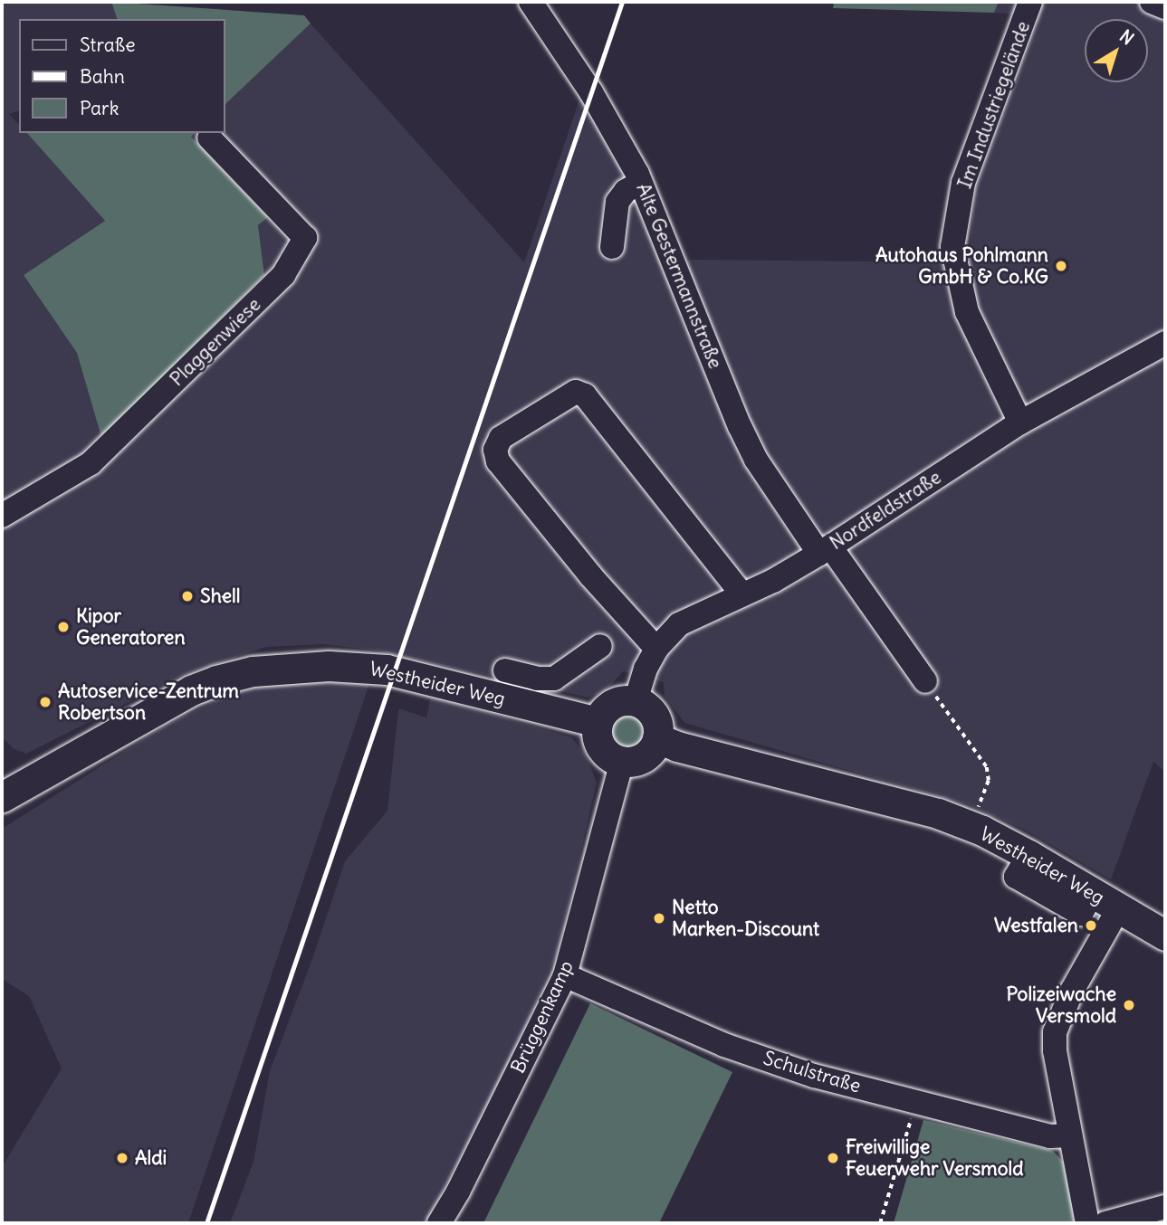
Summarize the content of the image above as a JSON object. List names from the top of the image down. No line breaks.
{"streets":{"main road":["Westheider Weg"],"street":["Im Industriegelände","Alte Gestermannstraße","Plaggenwiese","Nordfeldstraße","Brüggenkamp","Schulstraße"]},"crossings":[["Im Industriegelände","Nordfeldstraße"],["Alte Gestermannstraße","Nordfeldstraße"],["Nordfeldstraße","Westheider Weg"],["Nordfeldstraße","Brüggenkamp"],["Westheider Weg","Brüggenkamp"],["Brüggenkamp","Schulstraße"]],"places":["Autohaus Pohlmann GmbH & Co.KG","Shell","Kipor Generatoren","Autoservice-Zentrum Robertson","Netto Marken-Discount","Westfalen","Polizeiwache Versmold","Aldi","Freiwillige Feuerwehr Versmold"],"legend":["Straße","Bahn","Park"],"north":"top right"}
